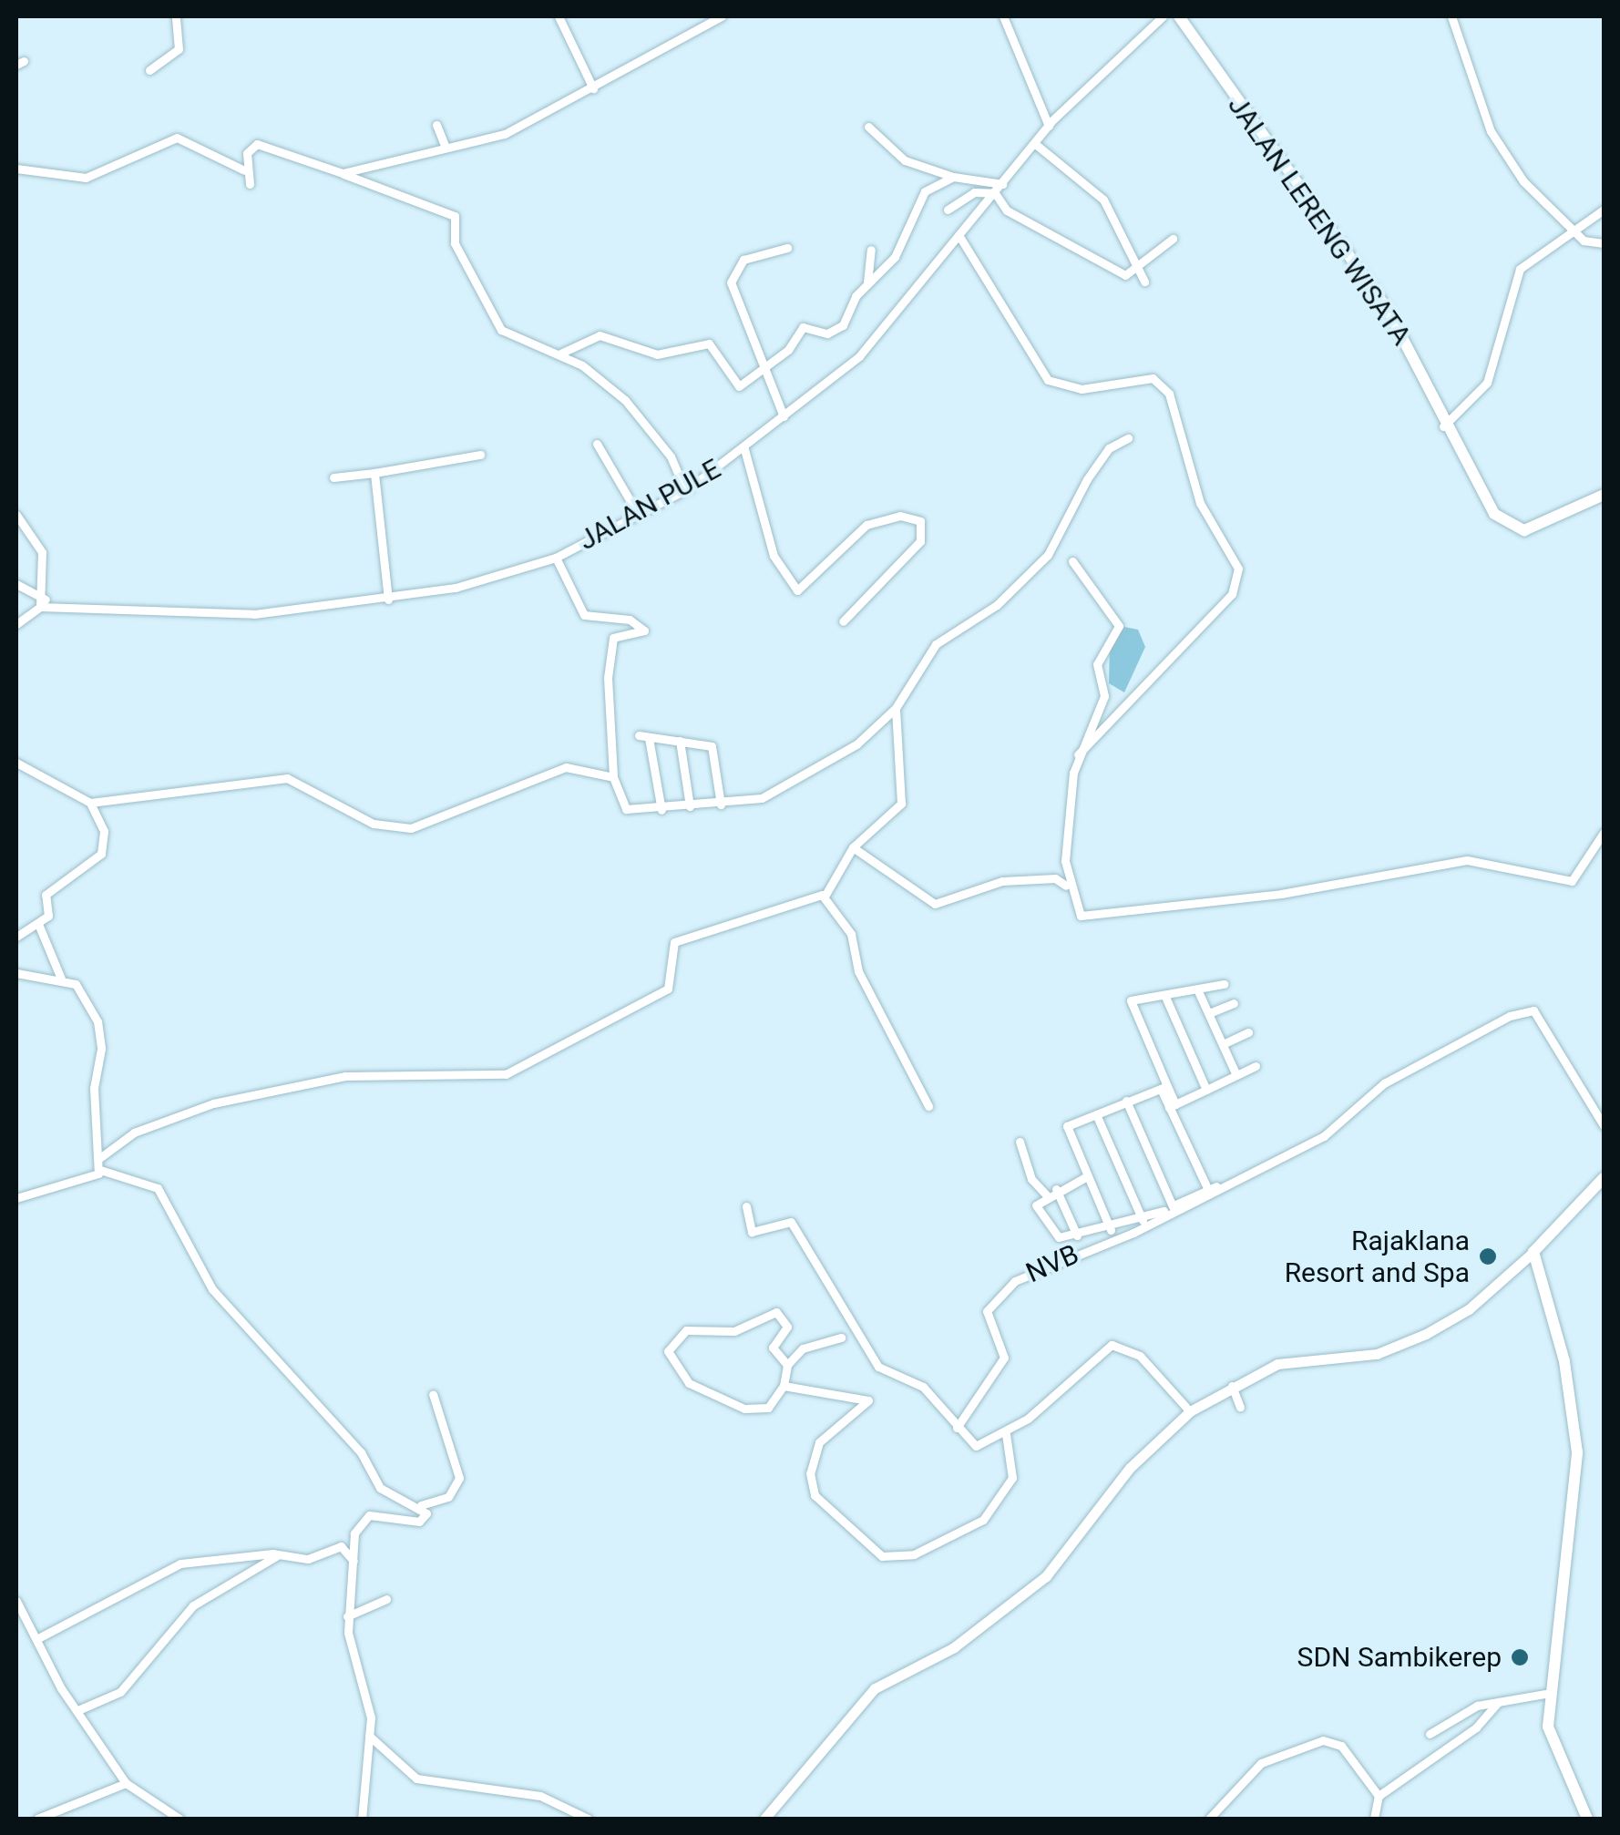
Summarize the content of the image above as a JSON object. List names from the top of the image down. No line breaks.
{"streets":{"main road":["JALAN LERENG WISATA"],"street":["JALAN PULE","NVB"]},"places":["Rajaklana Resort and Spa","SDN Sambikerep"]}
